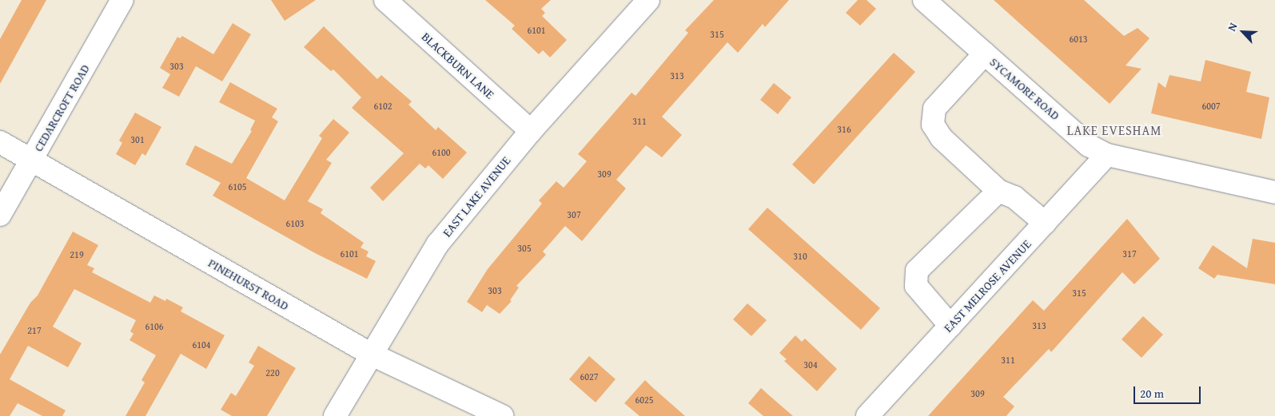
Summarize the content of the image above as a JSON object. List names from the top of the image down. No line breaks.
{"streets":{"street":["BLACKBURN LANE","SYCAMORE ROAD","CEDARCROFT ROAD","EAST LAKE AVENUE","PINEHURST ROAD","EAST MELROSE AVENUE"]},"crossings":[["BLACKBURN LANE","EAST LAKE AVENUE"],["SYCAMORE ROAD","EAST MELROSE AVENUE"],["CEDARCROFT ROAD","PINEHURST ROAD"],["EAST LAKE AVENUE","PINEHURST ROAD"]],"districts":["LAKE EVESHAM"],"house_numbers":["6101","315","6013","303","313","6102","6007","311","316","301","6100","309","6105","307","6103","305","6101","317","219","310","303","315","313","6106","217","6104","311","304","220","6027","309","6025"],"scale_bar":"20 m","north":"top left"}
